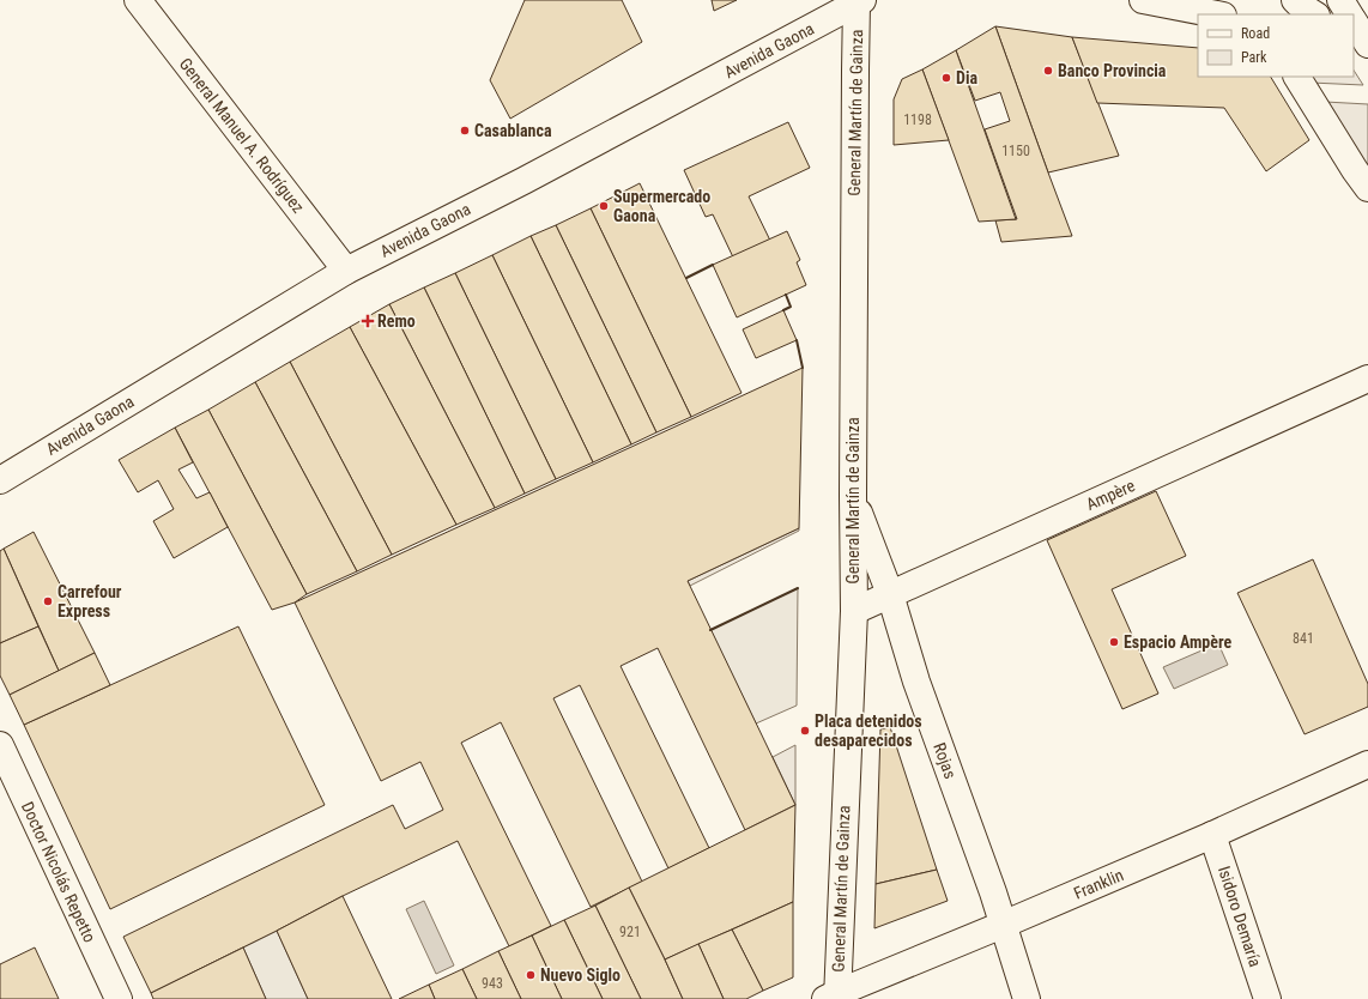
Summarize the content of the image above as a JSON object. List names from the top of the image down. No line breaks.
{"streets":{"street":["Avenida Gaona","General Martín de Gainza","General Manuel A. Rodríguez","Ampère","Rojas","Doctor Nicolás Repetto","Franklin","Isidoro Demaría"]},"crossings":[["Avenida Gaona","General Martín de Gainza"],["Avenida Gaona","General Manuel A. Rodríguez"],["General Martín de Gainza","Ampère"],["General Martín de Gainza","Rojas"],["General Martín de Gainza","Franklin"],["Ampère","Rojas"],["Rojas","Franklin"],["Franklin","Isidoro Demaría"]],"places":{"other":["Banco Provincia","Dia","Casablanca","Supermercado Gaona","Carrefour Express","Espacio Ampère","Placa detenidos desaparecidos","Nuevo Siglo"],"health":["Remo"]},"house_numbers":["1198","1150","841","921","943"],"legend":["Road","Park"]}
